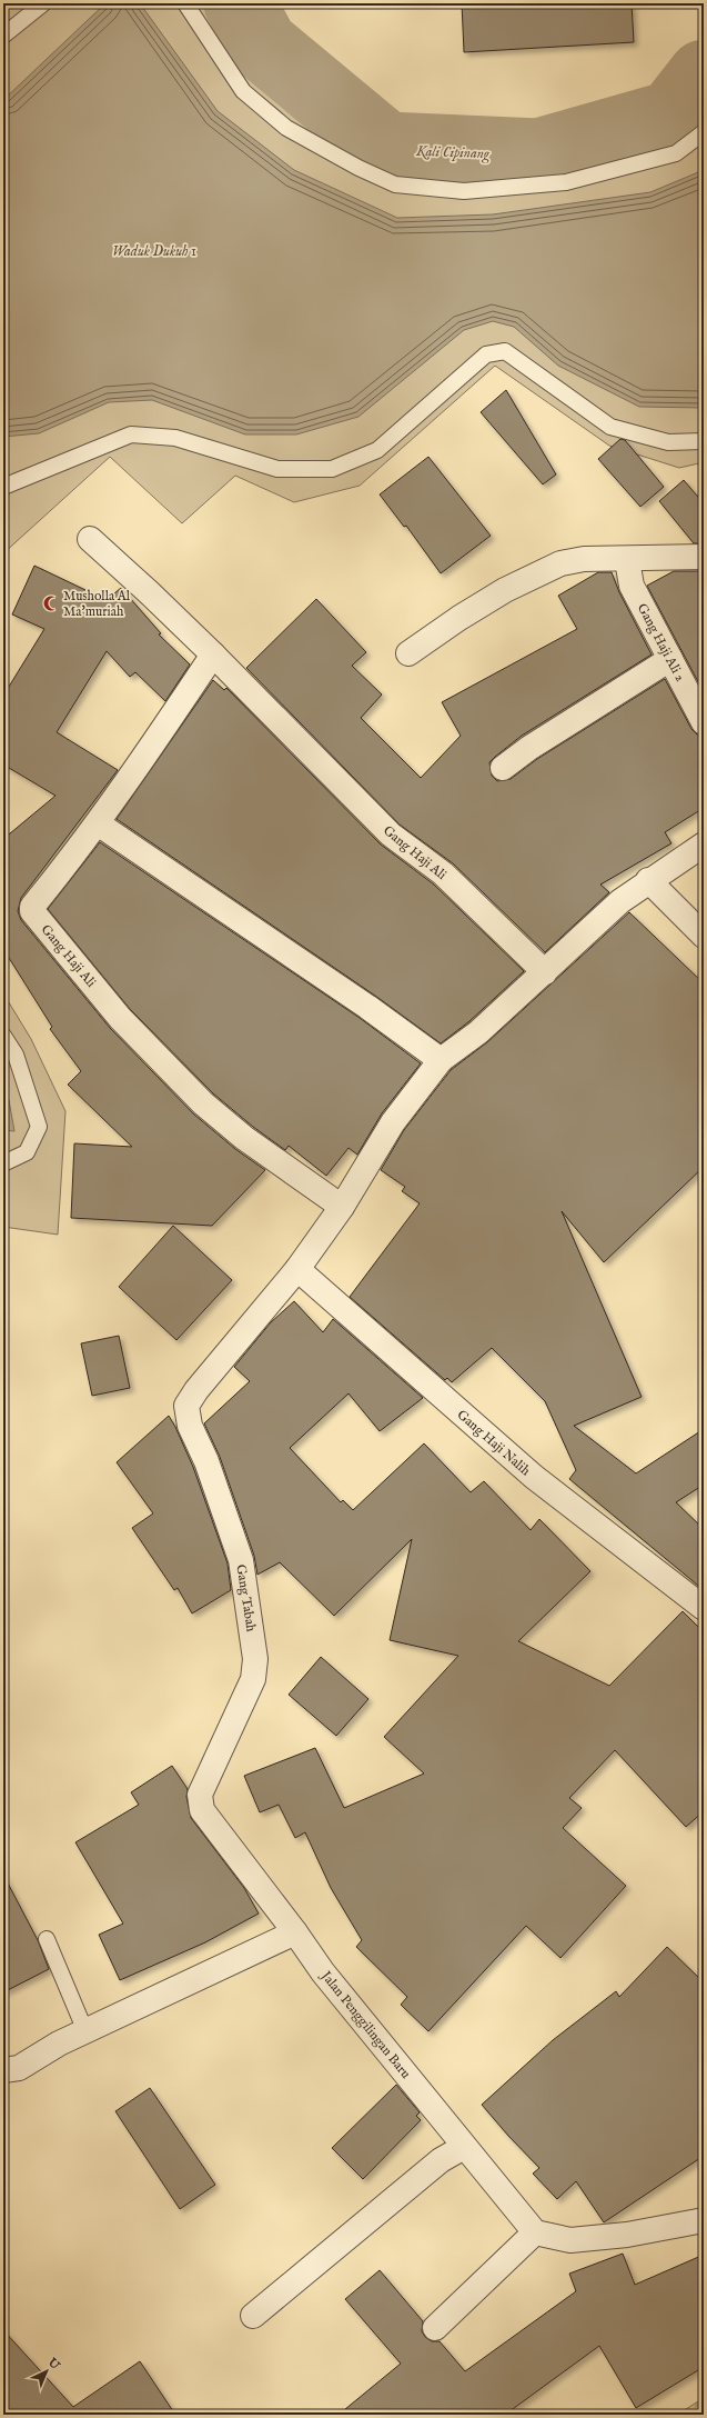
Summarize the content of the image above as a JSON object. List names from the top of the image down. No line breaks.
{"streets":{"street":["Gang Haji Ali 2","Gang Haji Ali","Gang Haji Nalih","Gang Tabah","Jalan Penggilingan Baru"]},"crossings":[["Gang Haji Nalih","Gang Tabah"],["Gang Tabah","Jalan Penggilingan Baru"]],"water":["Kali Cipinang","Waduk Dukuh 1"],"places":{"mosque":["Musholla Al Ma'muriah"]},"north":"top right"}
